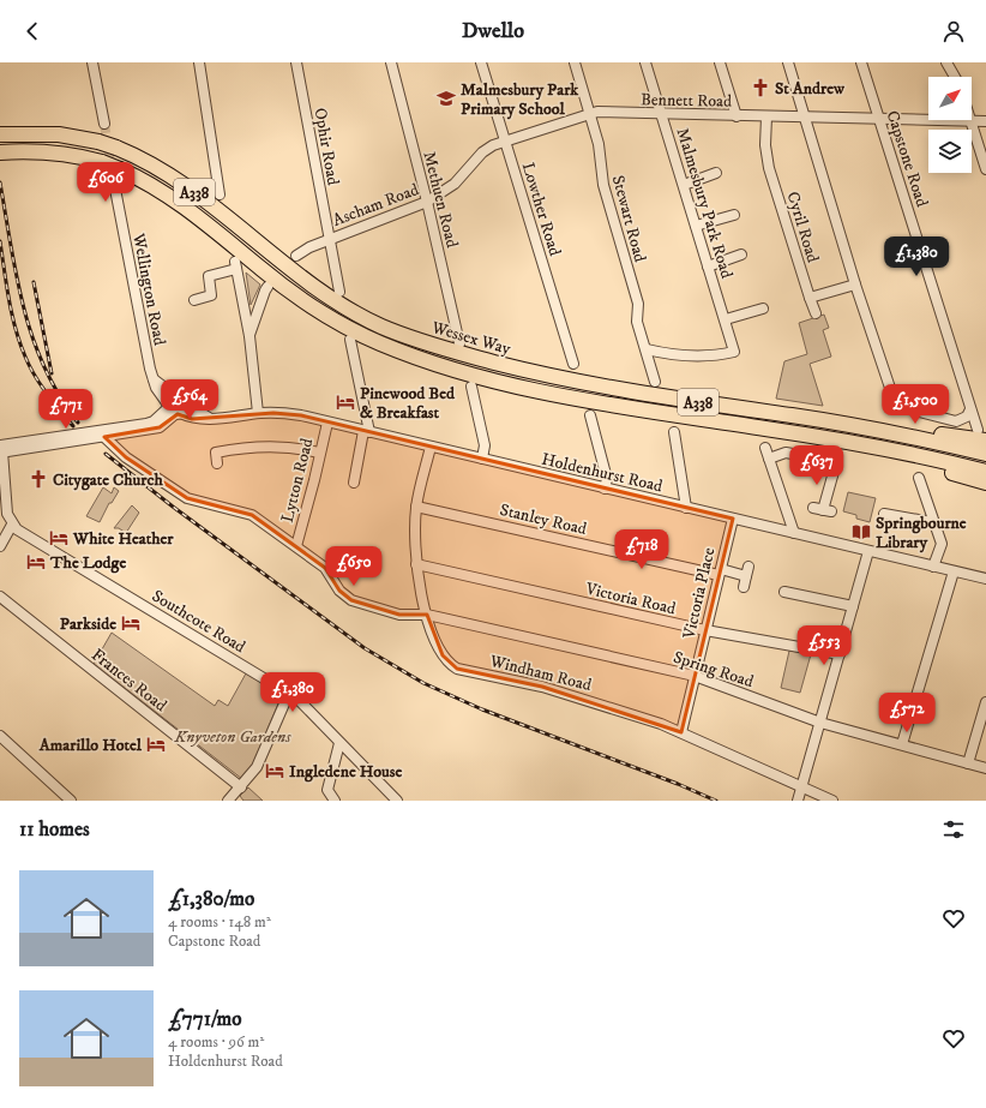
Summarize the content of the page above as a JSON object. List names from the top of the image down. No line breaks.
{"streets":{"highway":["A338","Wessex Way"],"street":["Bennett Road","Ophir Road","Capstone Road","Methuen Road","Malmesbury Park Road","Ascham Road","Lowther Road","Stewart Road","Cyril Road","Wellington Road","Holdenhurst Road","Lytton Road","Stanley Road","Victoria Place","Victoria Road","Southcote Road","Spring Road","Windham Road","Frances Road"]},"crossings":[["Bennett Road","Capstone Road"],["Bennett Road","Malmesbury Park Road"],["Bennett Road","Ascham Road"],["Bennett Road","Lowther Road"],["Bennett Road","Stewart Road"],["Bennett Road","Cyril Road"],["Ophir Road","Ascham Road"],["Methuen Road","Ascham Road"],["Malmesbury Park Road","Stewart Road"],["Ascham Road","Lowther Road"],["Wellington Road","Wessex Way"],["Wellington Road","Holdenhurst Road"],["Holdenhurst Road","Lytton Road"],["Holdenhurst Road","Victoria Place"],["Holdenhurst Road","Windham Road"],["Lytton Road","Spring Road"],["Stanley Road","Victoria Place"],["Stanley Road","Windham Road"],["Victoria Place","Victoria Road"],["Victoria Place","Spring Road"],["Victoria Place","Windham Road"],["Victoria Road","Windham Road"],["Spring Road","Windham Road"]],"parks":["Knyveton Gardens"],"places":{"church":["St Andrew","Citygate Church"],"school or university":["Malmesbury Park Primary School"],"hotel":["Pinewood Bed & Breakfast","White Heather","The Lodge","Parkside","Amarillo Hotel","Ingledene House"],"library":["Springbourne Library"]},"north":"top right","page":{"header":"Dwello","price":["£606","£1,380","£564","£1,500","£771","£637","£718","£650","£553","£1,380","£572"],"heading":"11 homes","list":[{"name":"£1,380/mo","note":"4 rooms · 148 m² · Capstone Road"},{"name":"£771/mo","note":"4 rooms · 96 m² · Holdenhurst Road"}]}}
